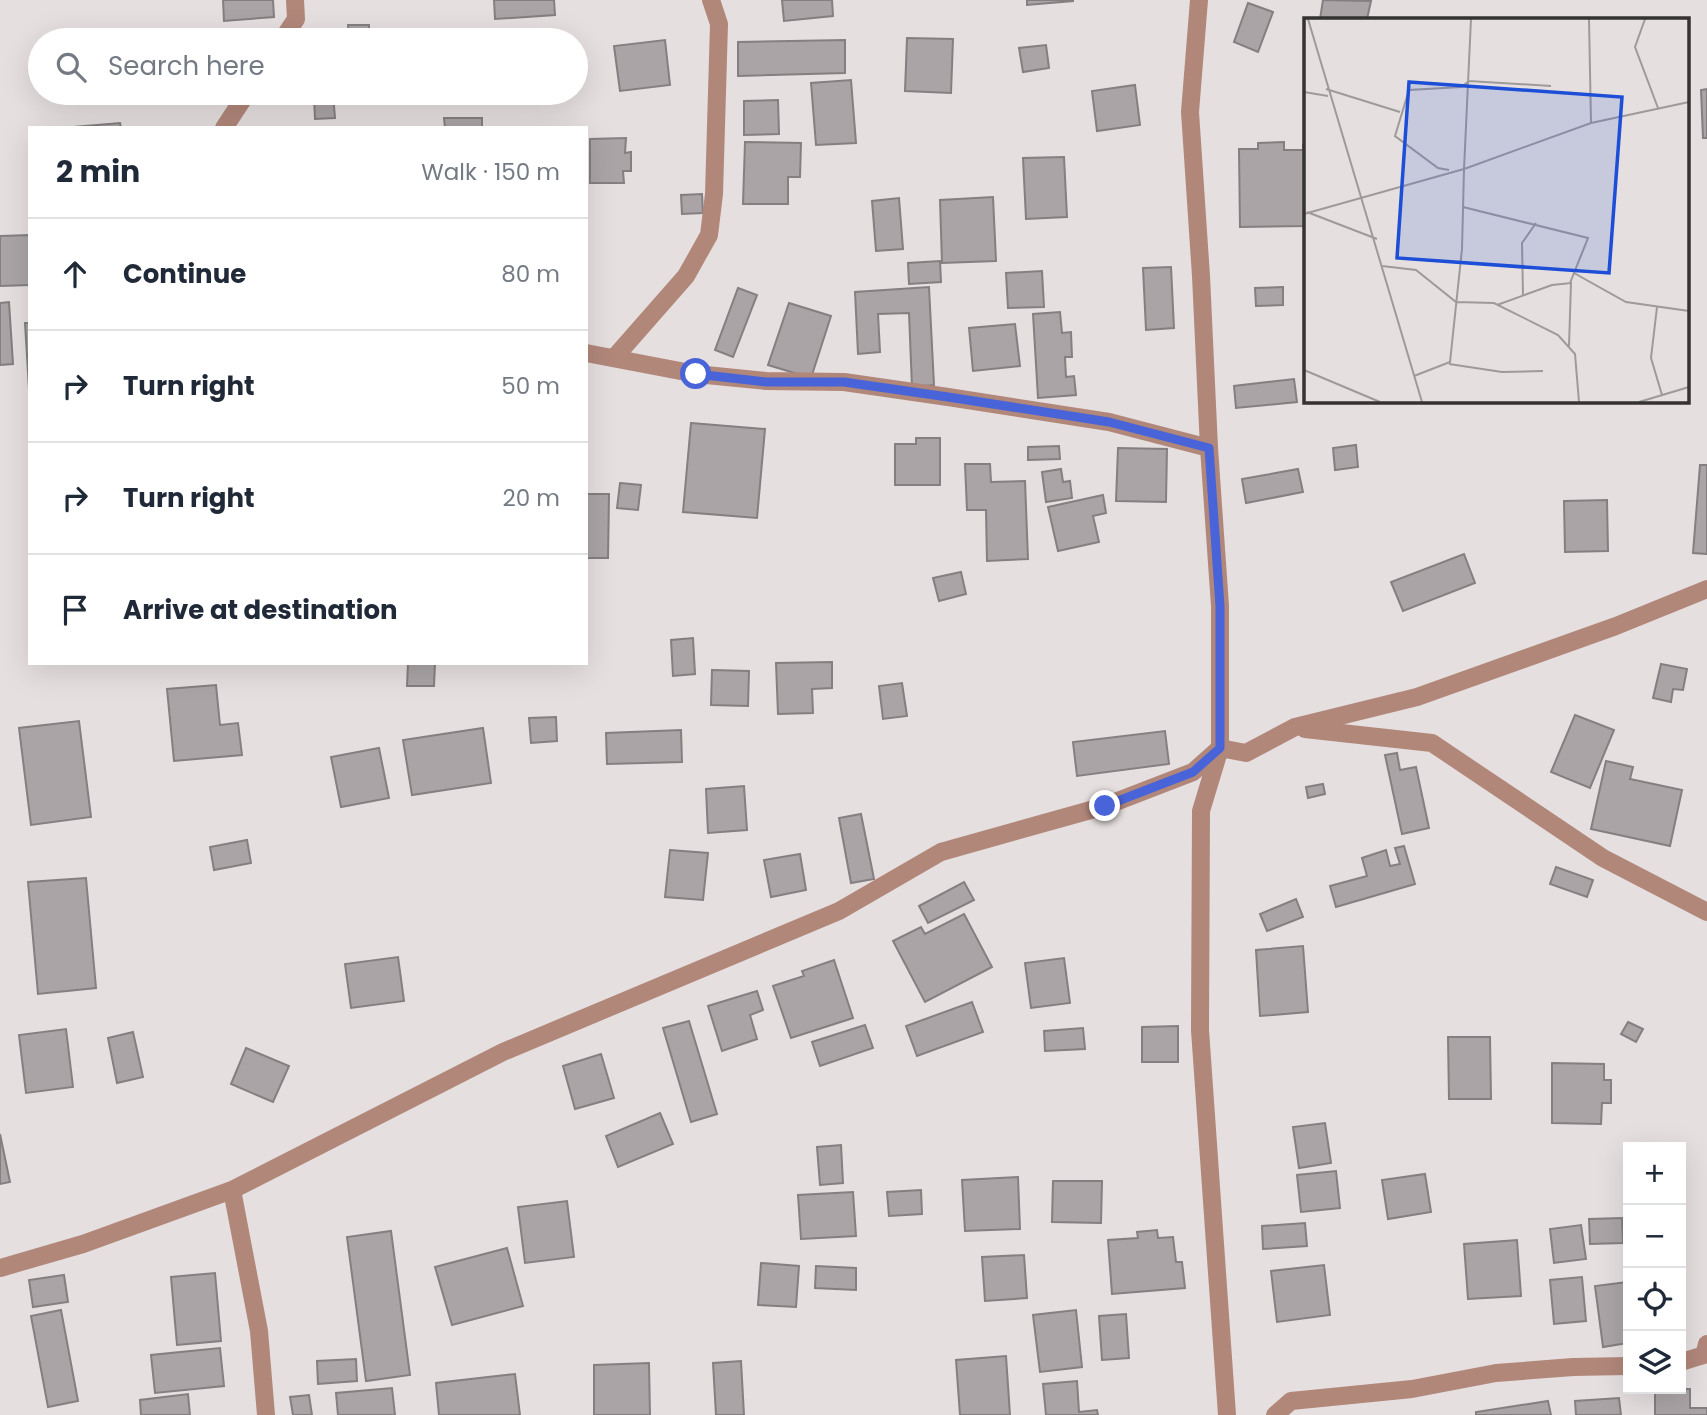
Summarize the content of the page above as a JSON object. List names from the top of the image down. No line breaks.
{"page":{"search":"Search here","heading":["2 min","Walk · 150 m"],"list":[["Continue","80 m"],["Turn right","50 m"],["Turn right","20 m"],"Arrive at destination"],"map_buttons":["+","−"]}}
